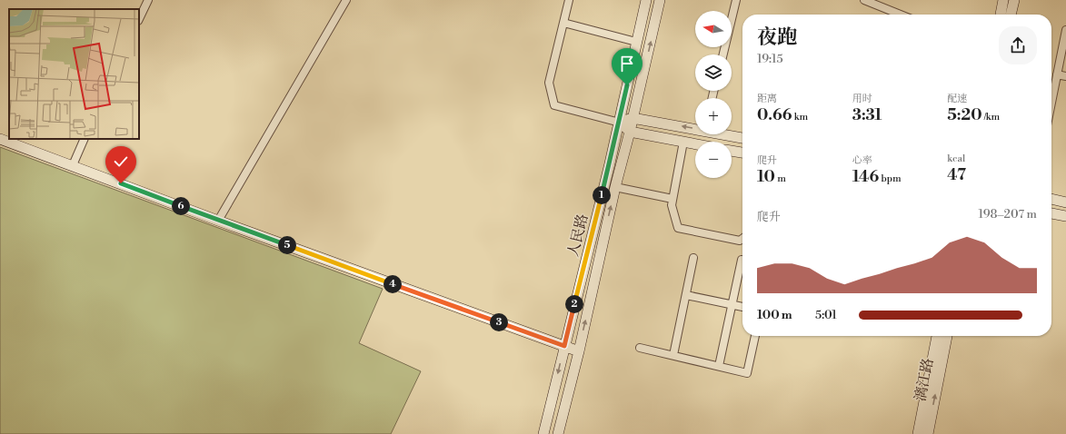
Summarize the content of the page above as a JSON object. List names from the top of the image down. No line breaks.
{"streets":{"main road":["人民路","漓江路"]},"north":"left","page":{"map_buttons":["+","−"],"heading":["夜跑","19:15"],"stats":[["距离","0.66 km"],["用时","3:31"],["配速","5:20 /km"],["爬升","10 m"],["心率","146 bpm"],["kcal","47"]],"pins":["1","6","5","4","2","3"],"chart":["爬升","198–207 m"],"list":[{"name":"100 m","note":"5:01"}]}}
